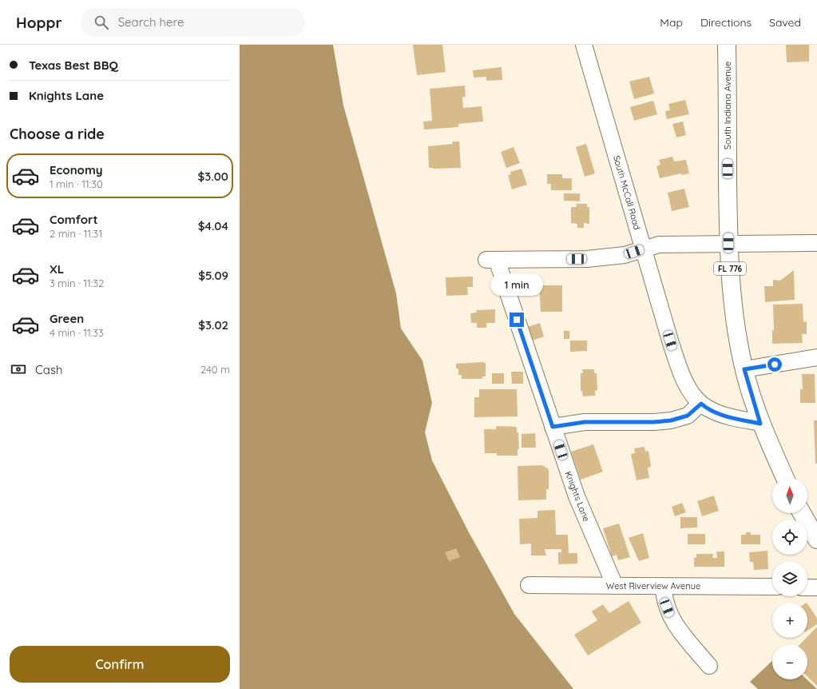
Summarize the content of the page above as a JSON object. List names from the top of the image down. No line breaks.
{"streets":{"main road":["South Indiana Avenue","FL 776"],"street":["South McCall Road","Knights Lane","West Riverview Avenue"]},"crossings":[["South Indiana Avenue","South McCall Road"],["South McCall Road","Knights Lane"],["Knights Lane","West Riverview Avenue"]],"north":"top","page":{"header":"Hoppr","search":"Search here","nav":["Map","Directions","Saved"],"banner":["Texas Best BBQ","Knights Lane"],"heading":"Choose a ride","list":[{"name":"Economy","note":"1 min · 11:30","value":"$3.00"},{"name":"Comfort","note":"2 min · 11:31","value":"$4.04"},{"name":"XL","note":"3 min · 11:32","value":"$5.09"},{"name":"Green","note":"4 min · 11:33","value":"$3.02"}],"bubble":"1 min","pay":["Cash","240 m"],"map_buttons":["+","−"],"buttons":"Confirm"}}
